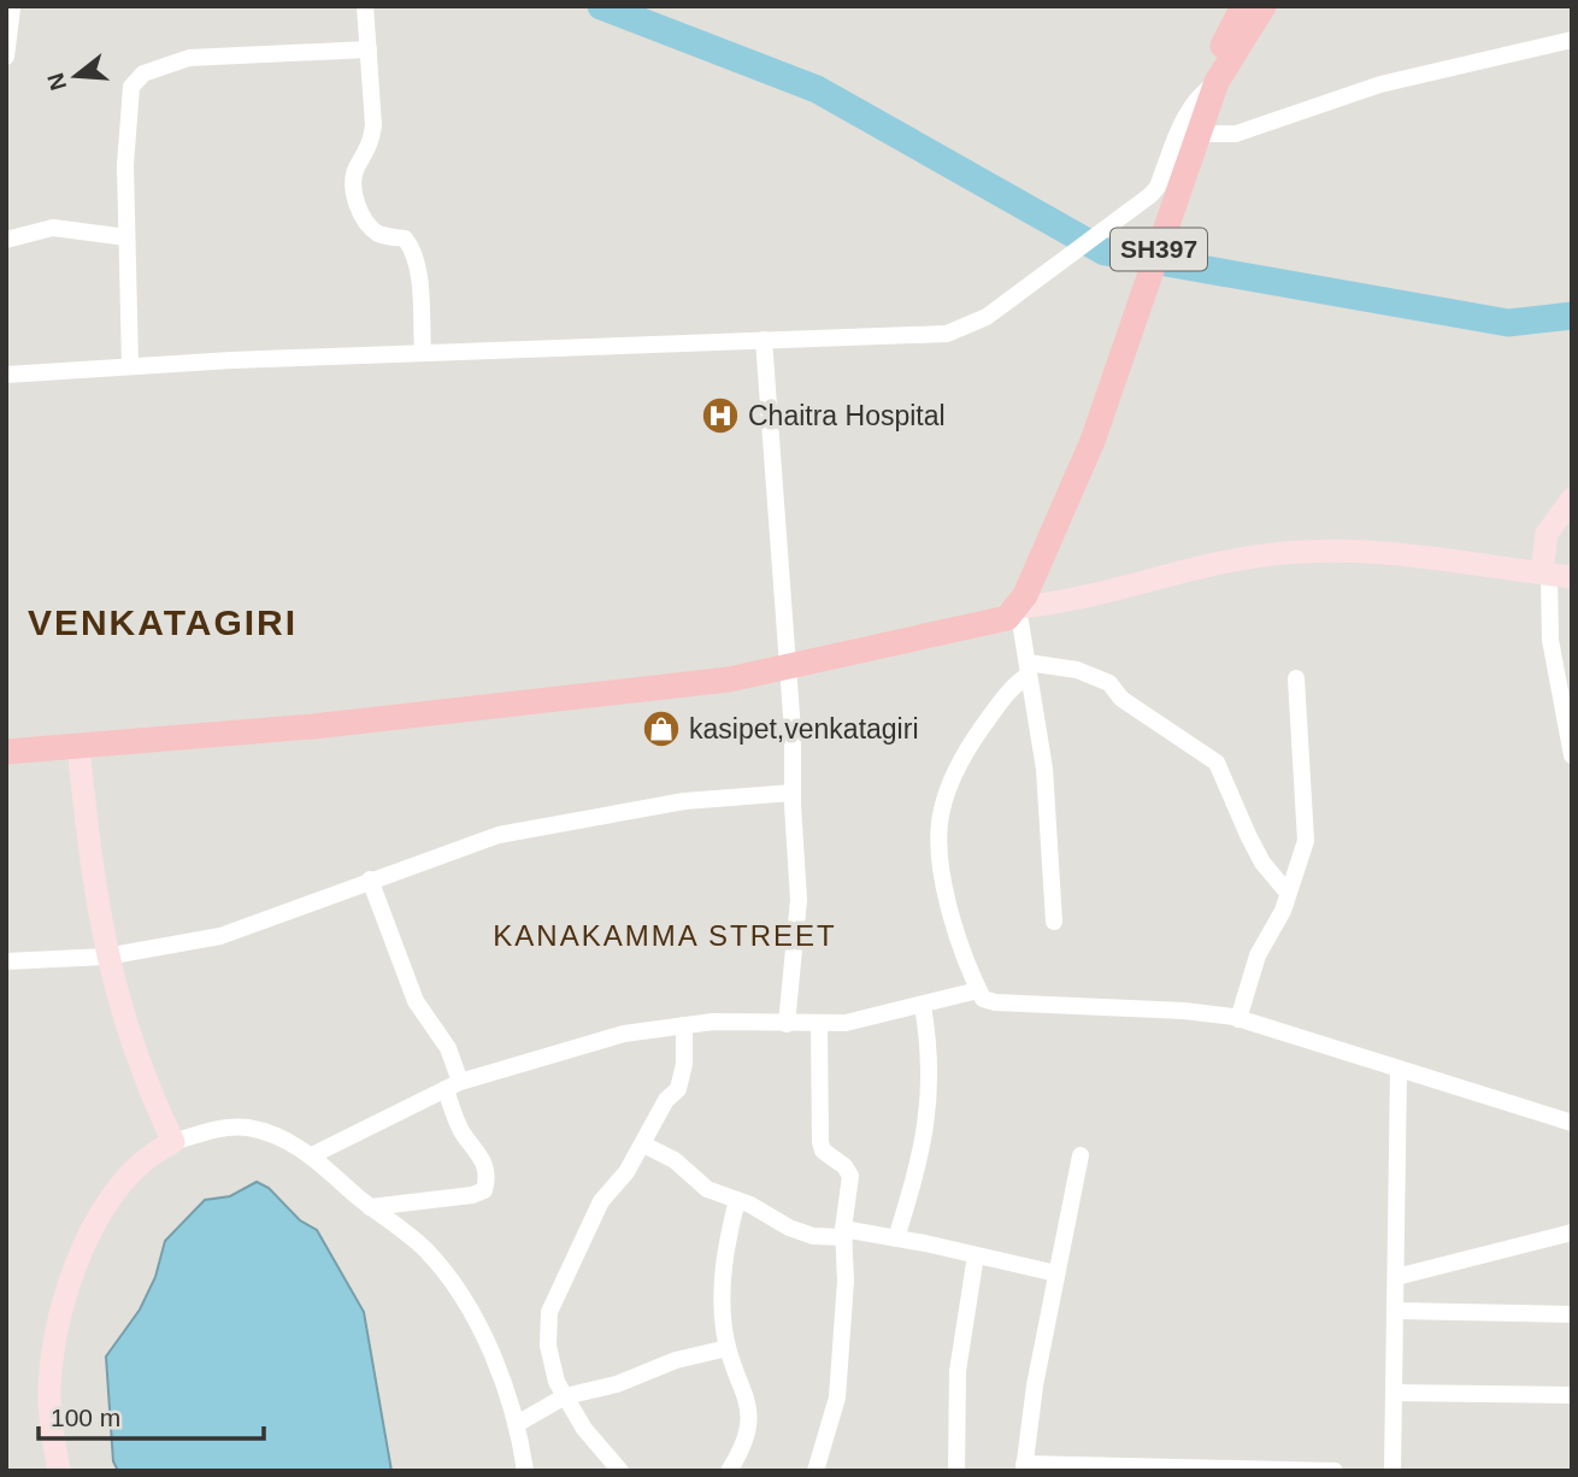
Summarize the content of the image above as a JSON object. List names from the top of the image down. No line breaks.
{"streets":{"main road":["SH397"]},"districts":["VENKATAGIRI","KANAKAMMA STREET"],"places":{"hospital":["Chaitra Hospital"],"shop":["kasipet,venkatagiri"]},"scale_bar":"100 m","north":"left"}
